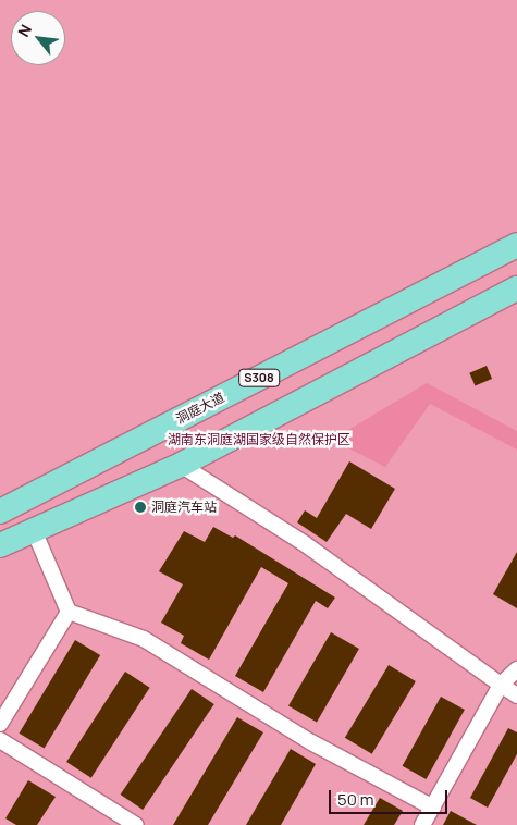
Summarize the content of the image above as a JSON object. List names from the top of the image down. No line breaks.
{"streets":{"main road":["S308","洞庭大道"]},"parks":["湖南东洞庭湖国家级自然保护区"],"places":["洞庭汽车站"],"scale_bar":"50 m","north":"top left"}
